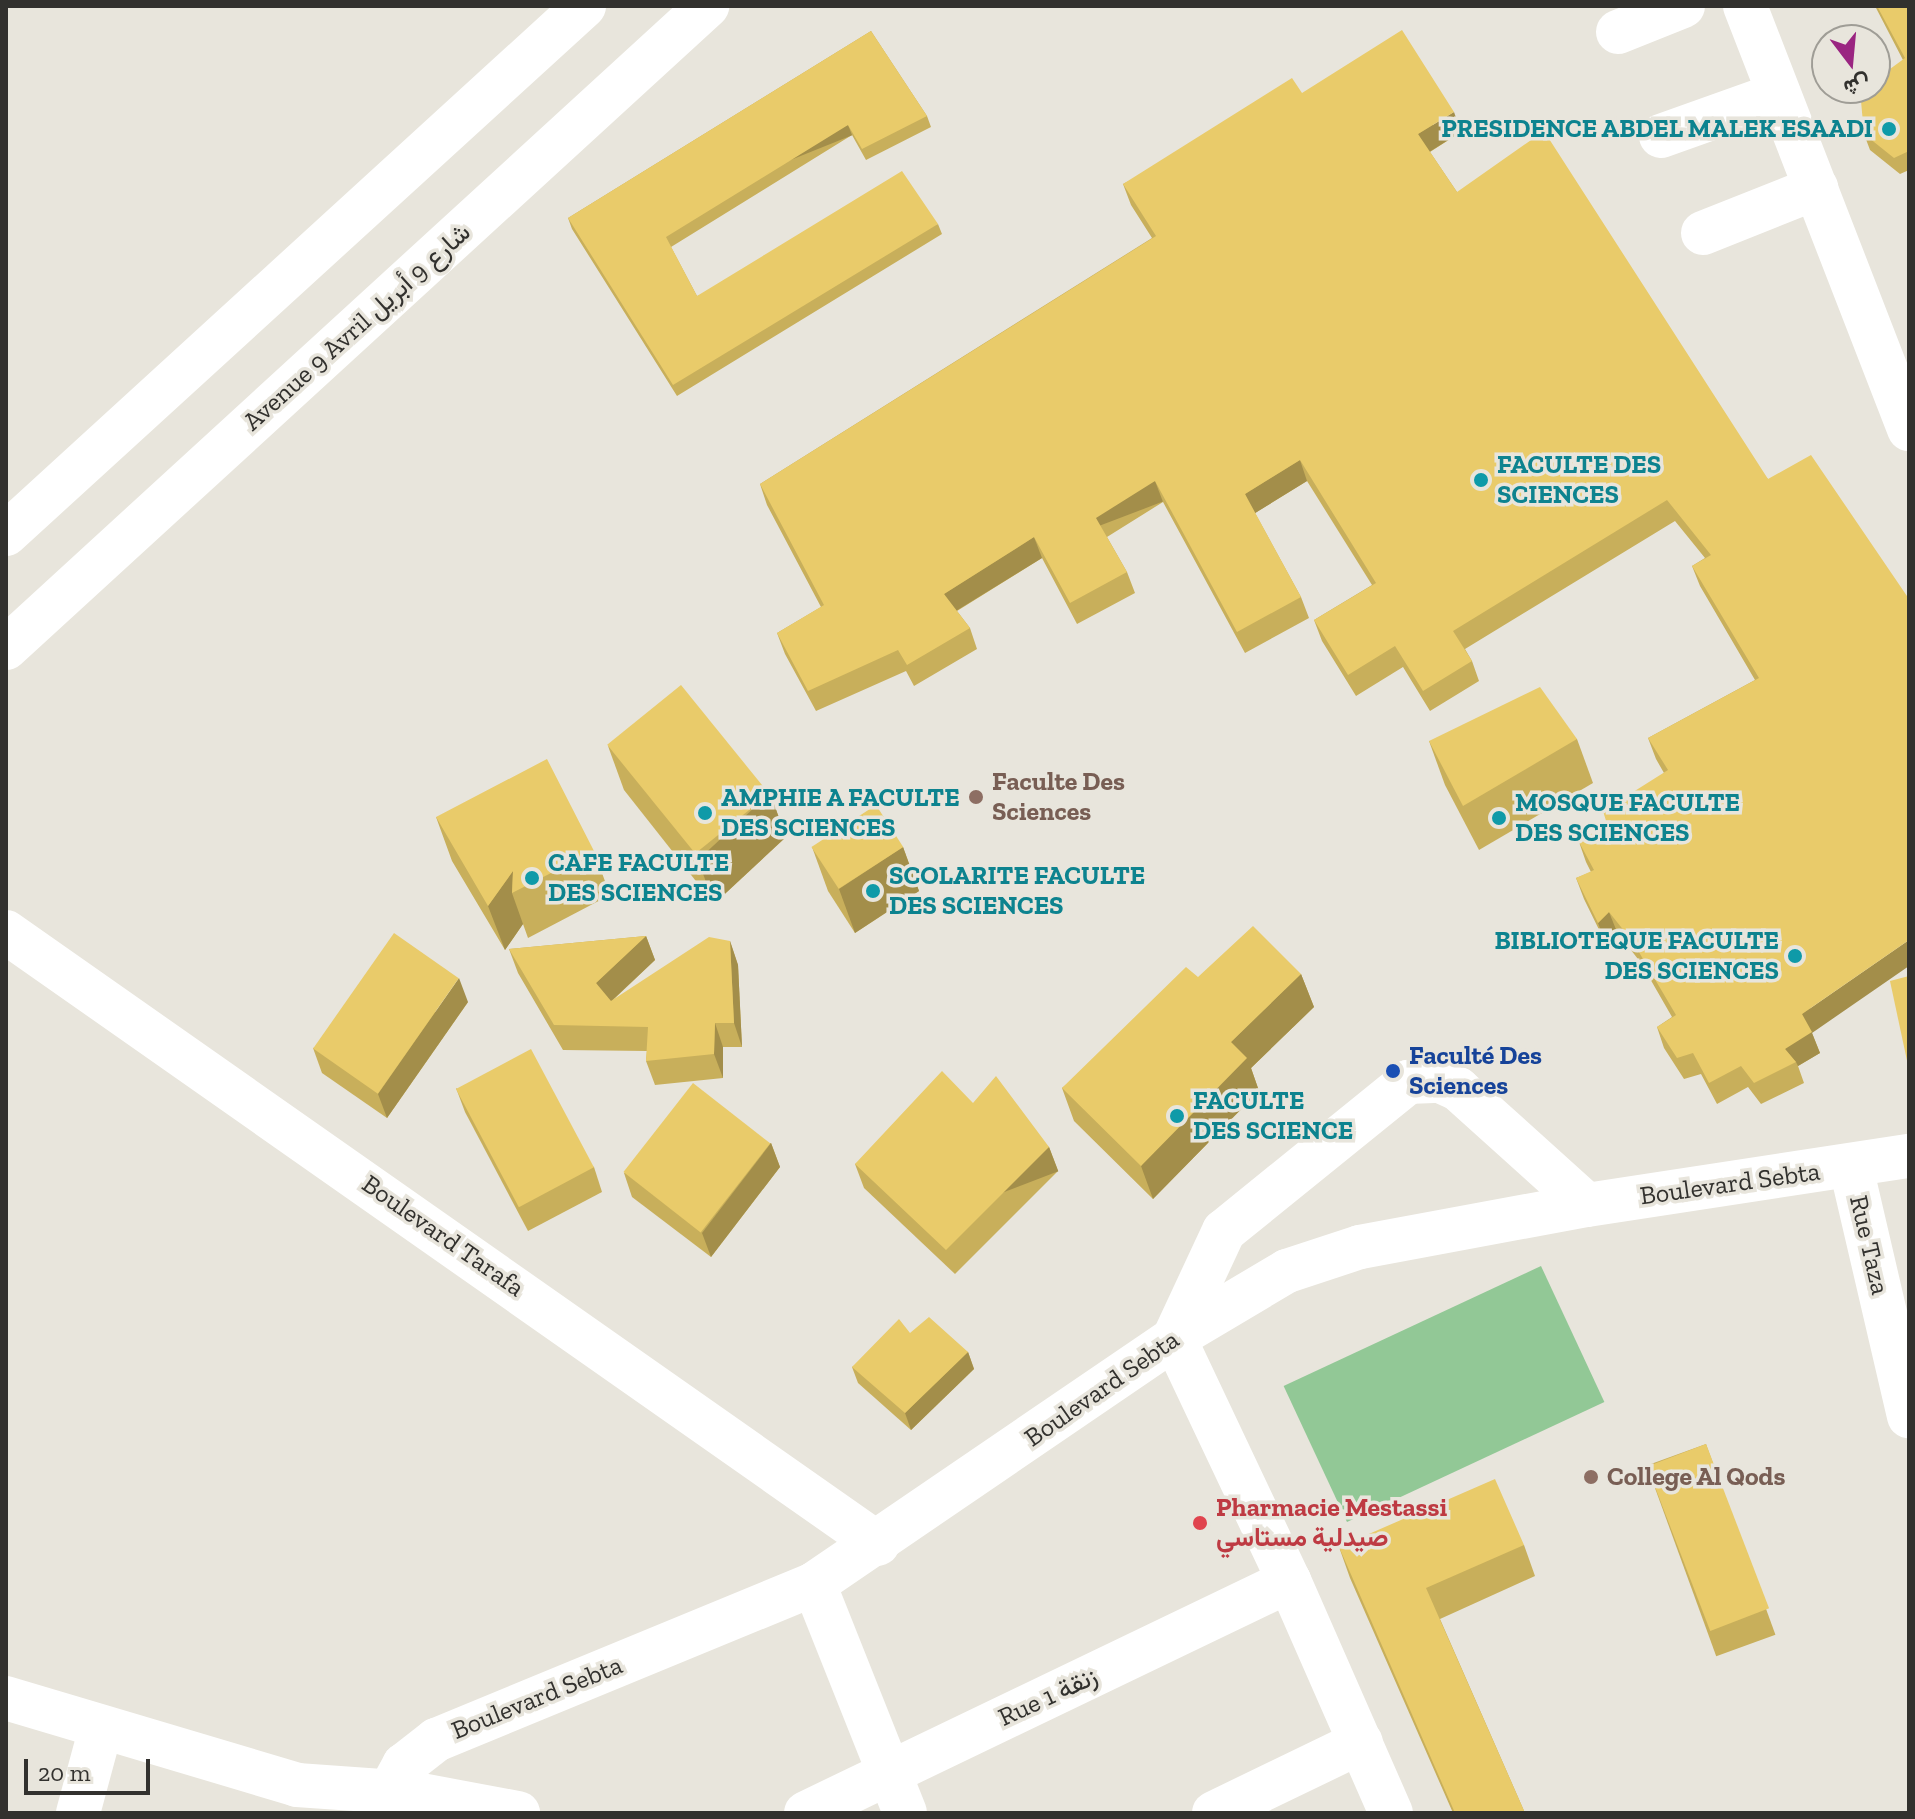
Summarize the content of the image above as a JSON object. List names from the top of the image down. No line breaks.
{"streets":{"main road":["Avenue 9 Avril شارع 9 أبريل","Boulevard Sebta","Boulevard Tarafa","Rue Taza","Rue 1 زنقة"]},"crossings":[["Boulevard Sebta","Boulevard Tarafa"],["Boulevard Sebta","Rue Taza"]],"places":["PRESIDENCE ABDEL MALEK ESAADI","FACULTE DES SCIENCES","Faculte Des Sciences","AMPHIE A FACULTE DES SCIENCES","MOSQUE FACULTE DES SCIENCES","CAFE FACULTE DES SCIENCES","SCOLARITE FACULTE DES SCIENCES","BIBLIOTEQUE FACULTE DES SCIENCES","Faculté Des Sciences","FACULTE DES SCIENCE","College Al Qods","Pharmacie Mestassi صيدلية مستاسي"],"scale_bar":"20 m","north":"bottom"}
